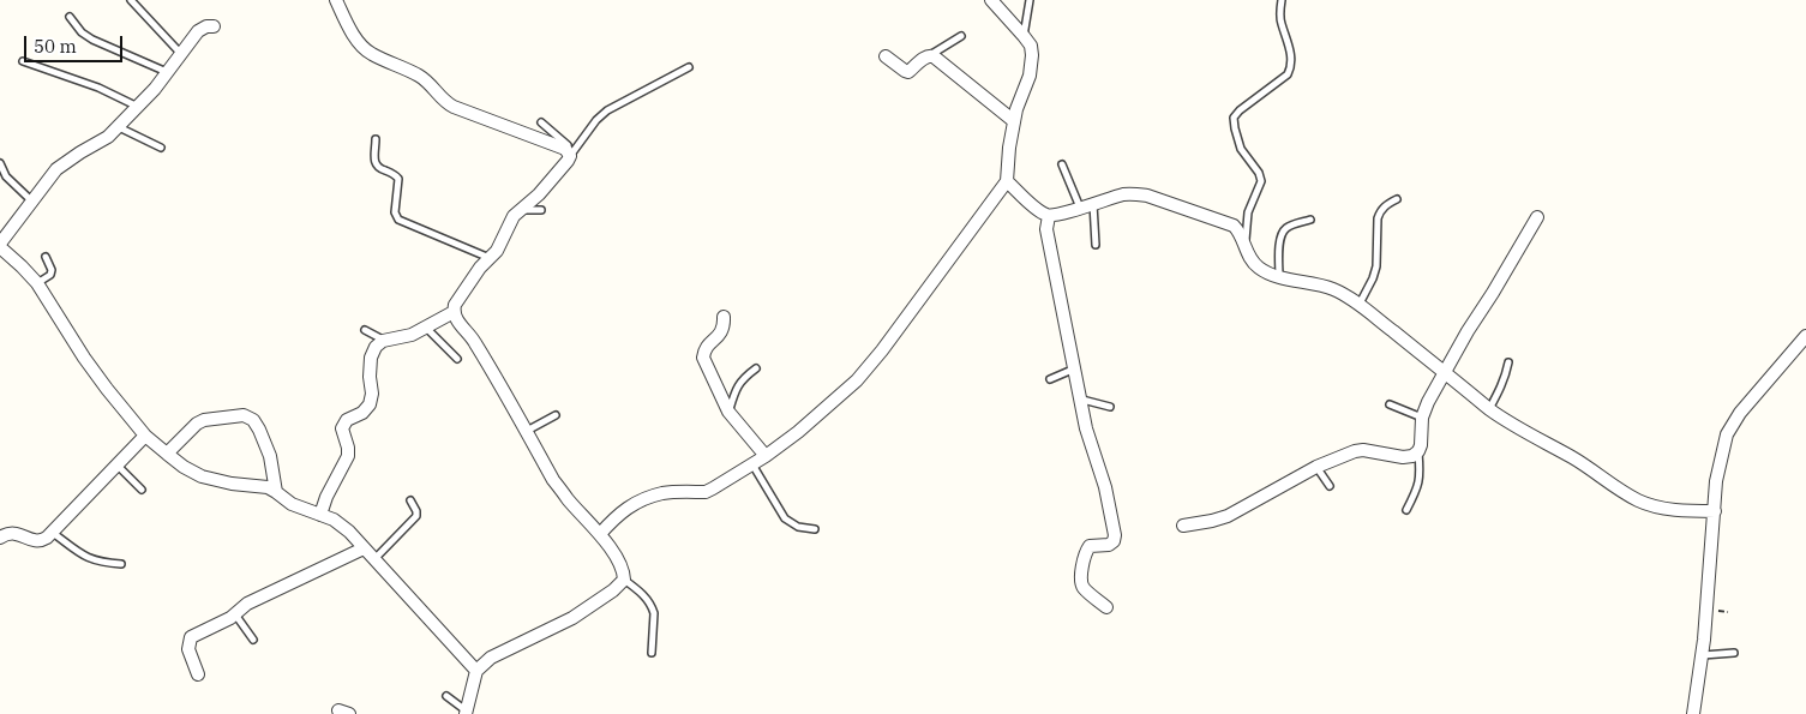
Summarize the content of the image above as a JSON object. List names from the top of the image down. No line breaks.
{"scale_bar":"50 m"}
